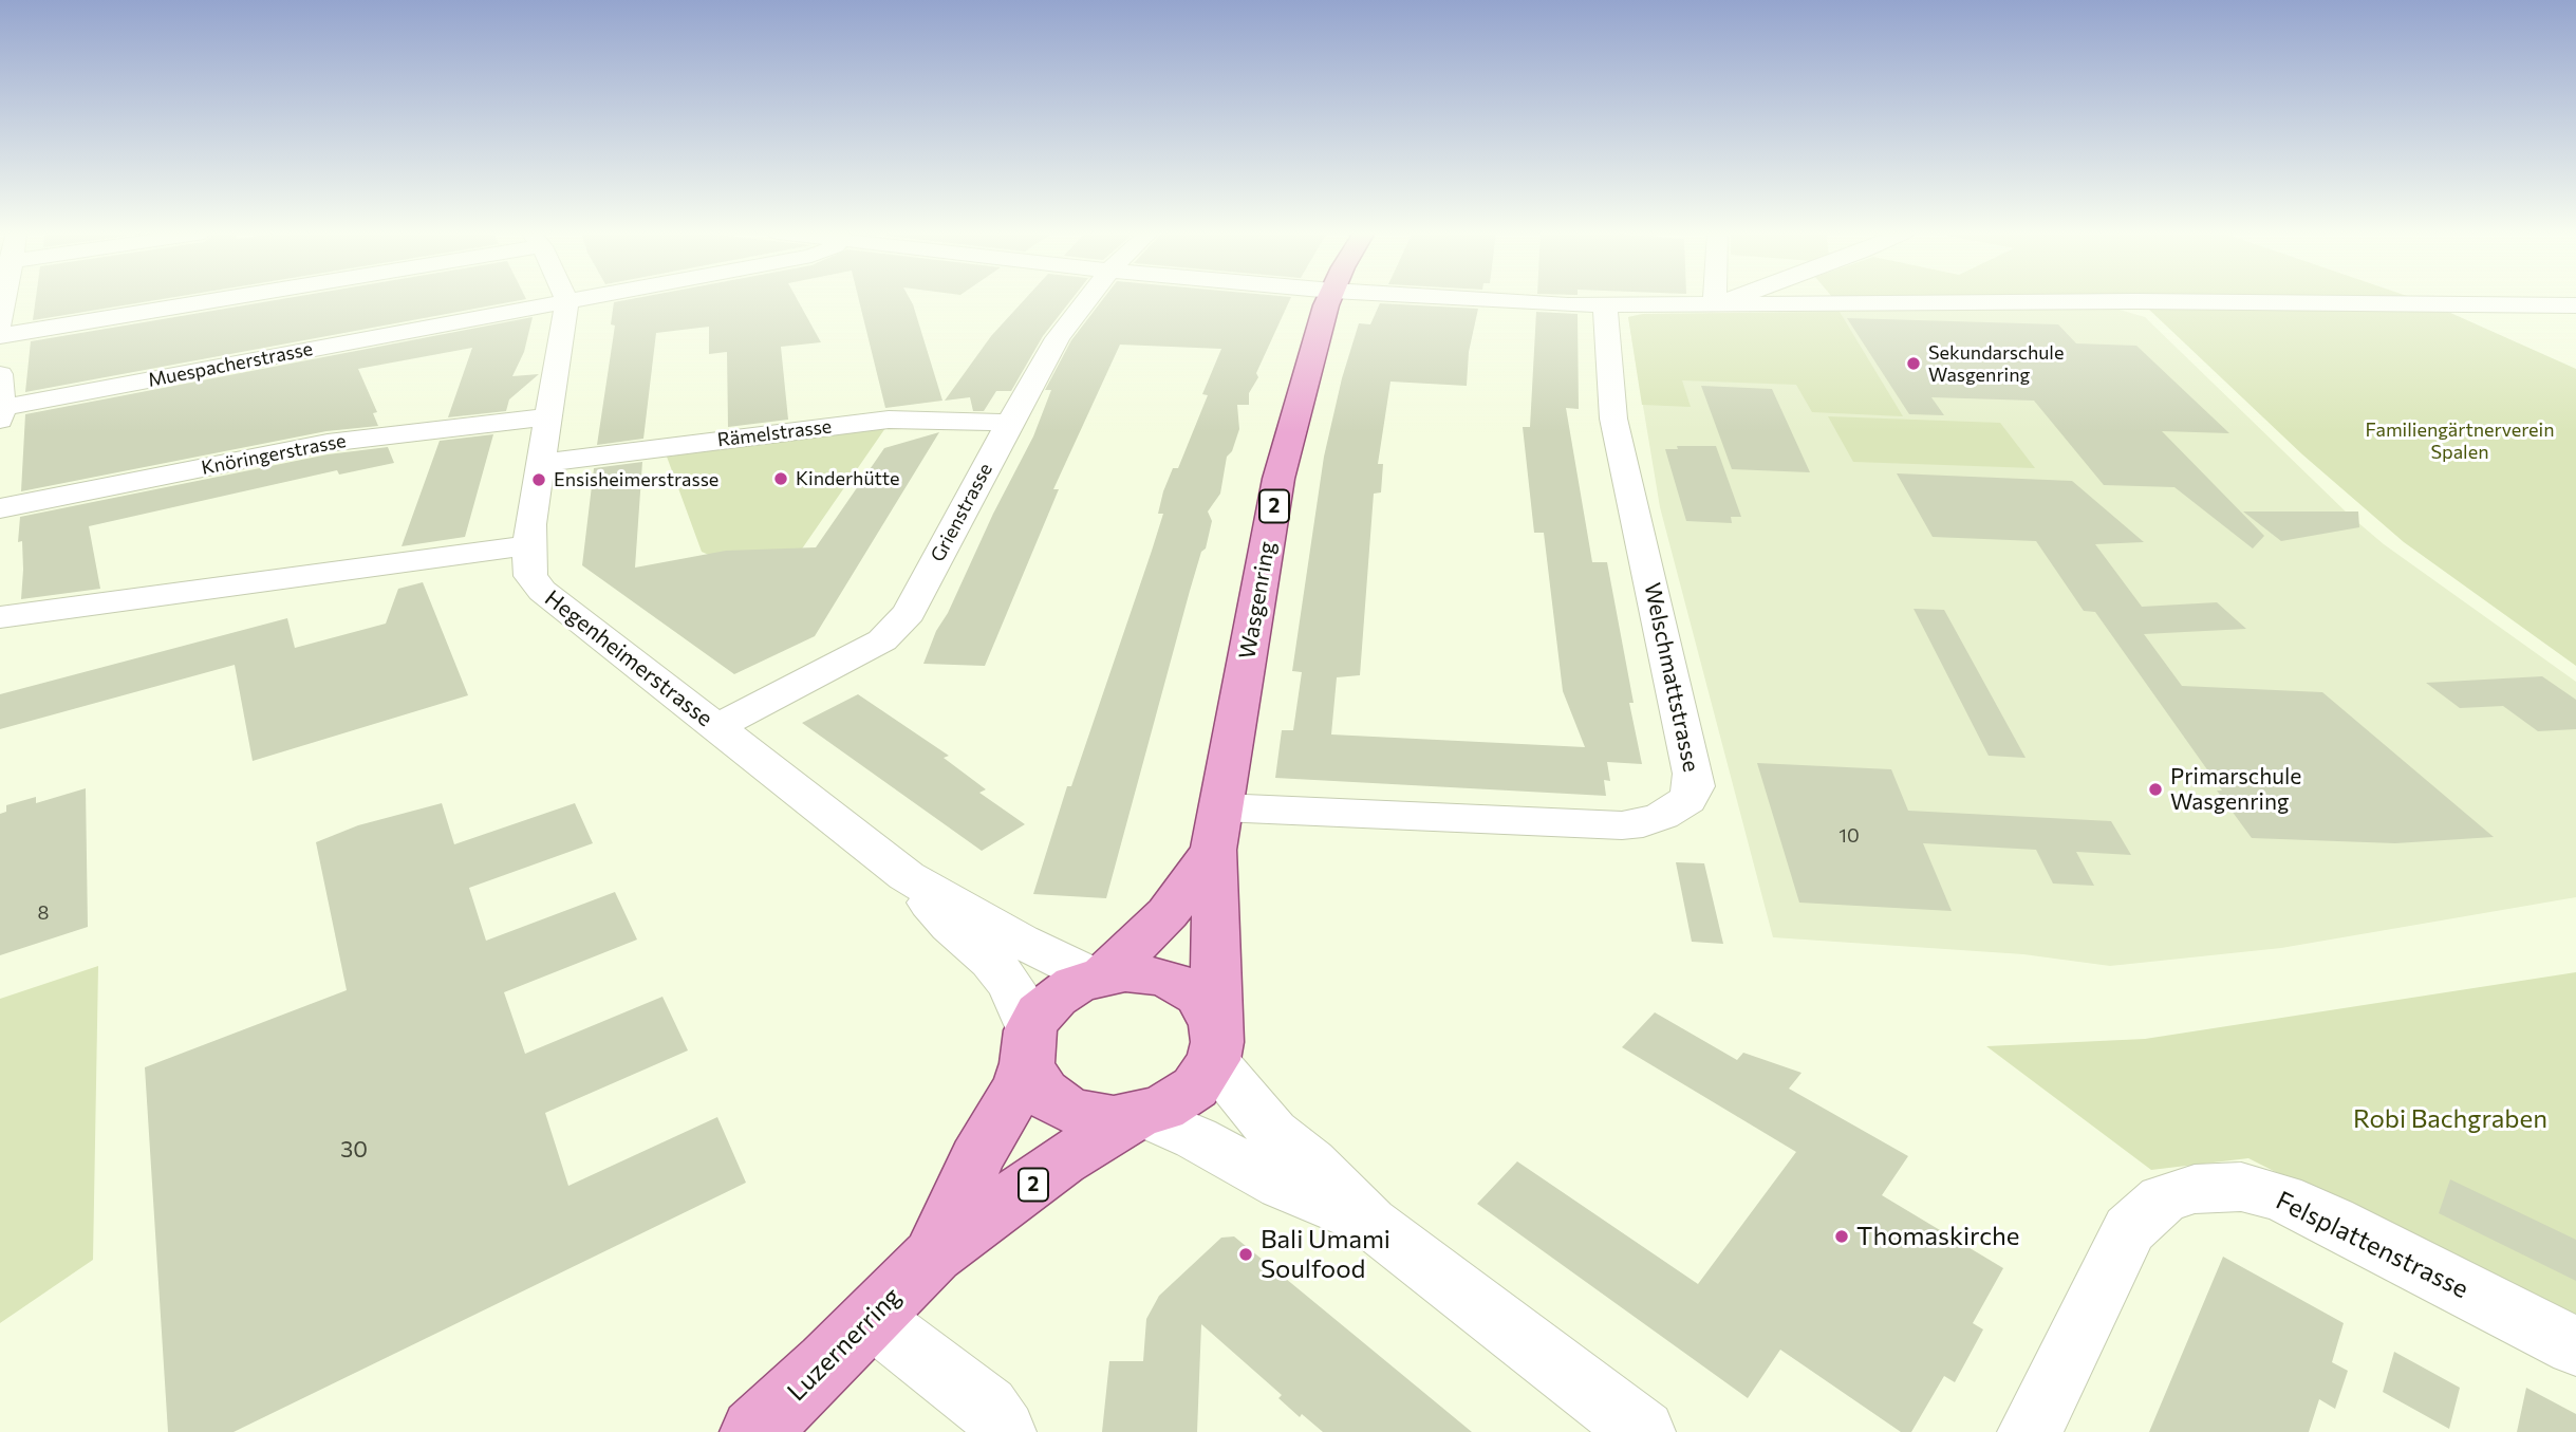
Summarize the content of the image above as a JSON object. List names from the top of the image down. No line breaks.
{"streets":{"main road":["2","Wasgenring","Luzernerring"],"street":["Muespacherstrasse","Rämelstrasse","Knöringerstrasse","Grienstrasse","Hegenheimerstrasse","Welschmattstrasse","Felsplattenstrasse"]},"crossings":[["Muespacherstrasse","Hegenheimerstrasse"],["Rämelstrasse","Grienstrasse"],["Rämelstrasse","Hegenheimerstrasse"],["Knöringerstrasse","Hegenheimerstrasse"],["Grienstrasse","Hegenheimerstrasse"],["Wasgenring","Hegenheimerstrasse"],["Wasgenring","Welschmattstrasse"],["Wasgenring","Luzernerring"],["Hegenheimerstrasse","Luzernerring"]],"parks":["Familiengärtnerverein Spalen","Robi Bachgraben"],"places":["Sekundarschule Wasgenring","Kinderhütte","Ensisheimerstrasse","Primarschule Wasgenring","Thomaskirche","Bali Umami Soulfood"],"house_numbers":["10","8","30"]}
